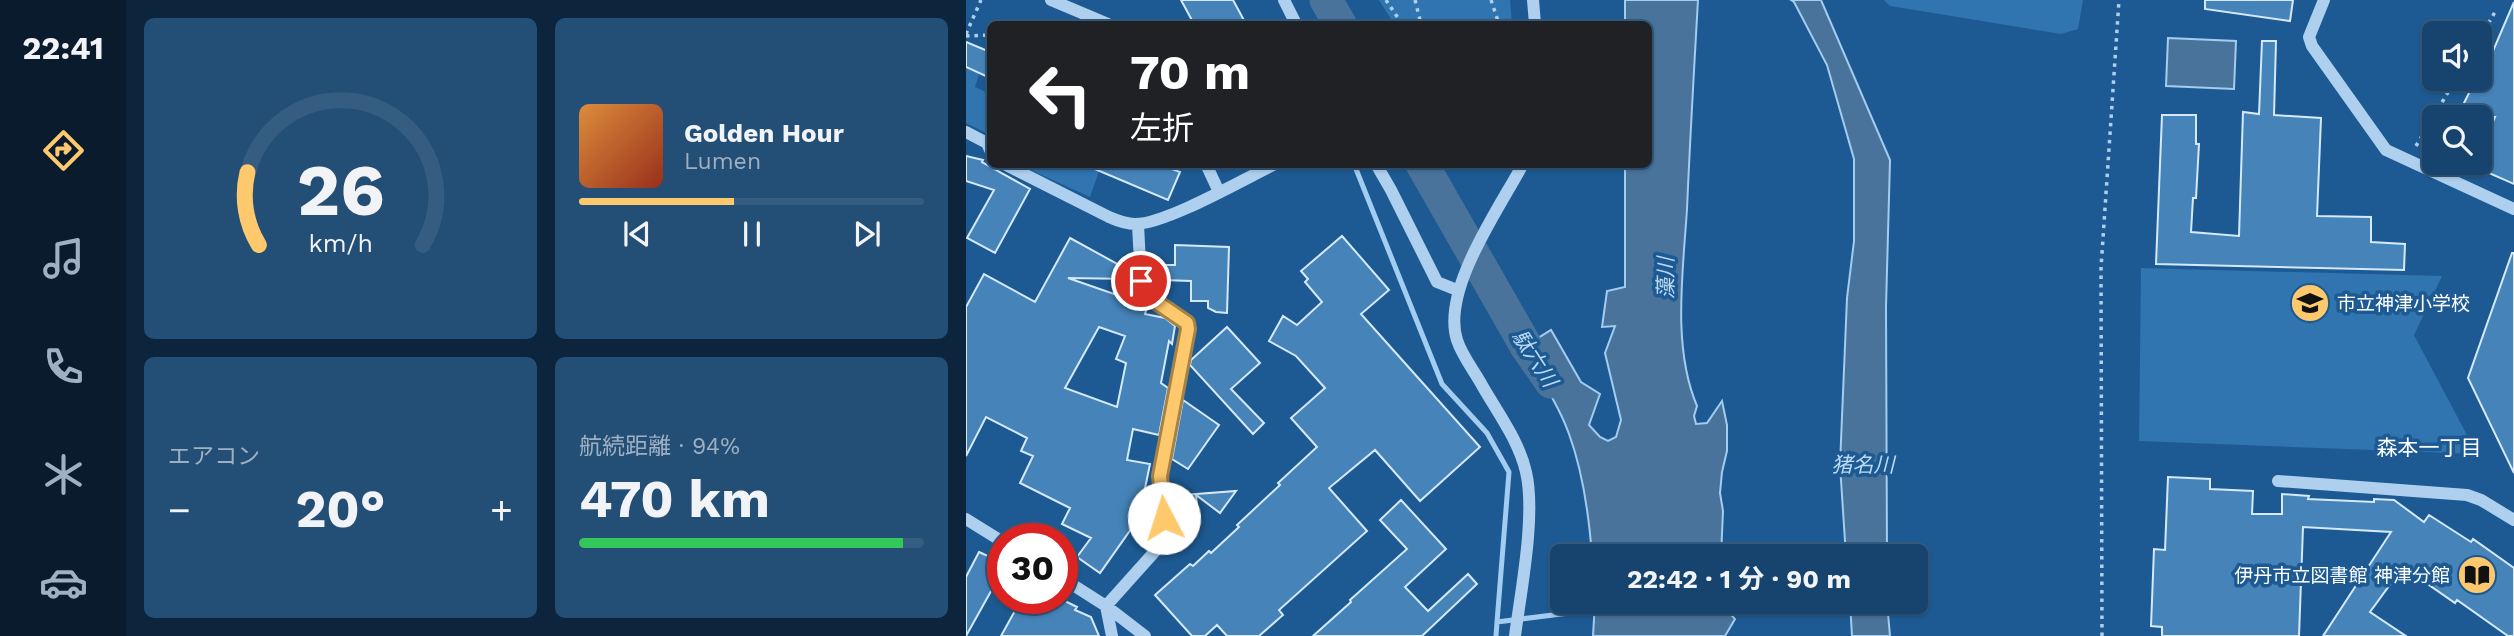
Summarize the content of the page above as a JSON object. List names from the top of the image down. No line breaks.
{"districts":["森本一丁目"],"water":["藻川","駄六川","猪名川"],"places":{"school or university":["市立神津小学校"],"library":["伊丹市立図書館 神津分館"]},"page":{"tabs":"22:41","turn":["70 m","左折"],"song":["Golden Hour","Lumen"],"tile":["エアコン",["航続距離 · 94%","470 km"]],"heat":["−","20°","+"],"limit":"30","trip":"22:42 · 1 分 · 90 m","gauge":["26","km/h"]}}
